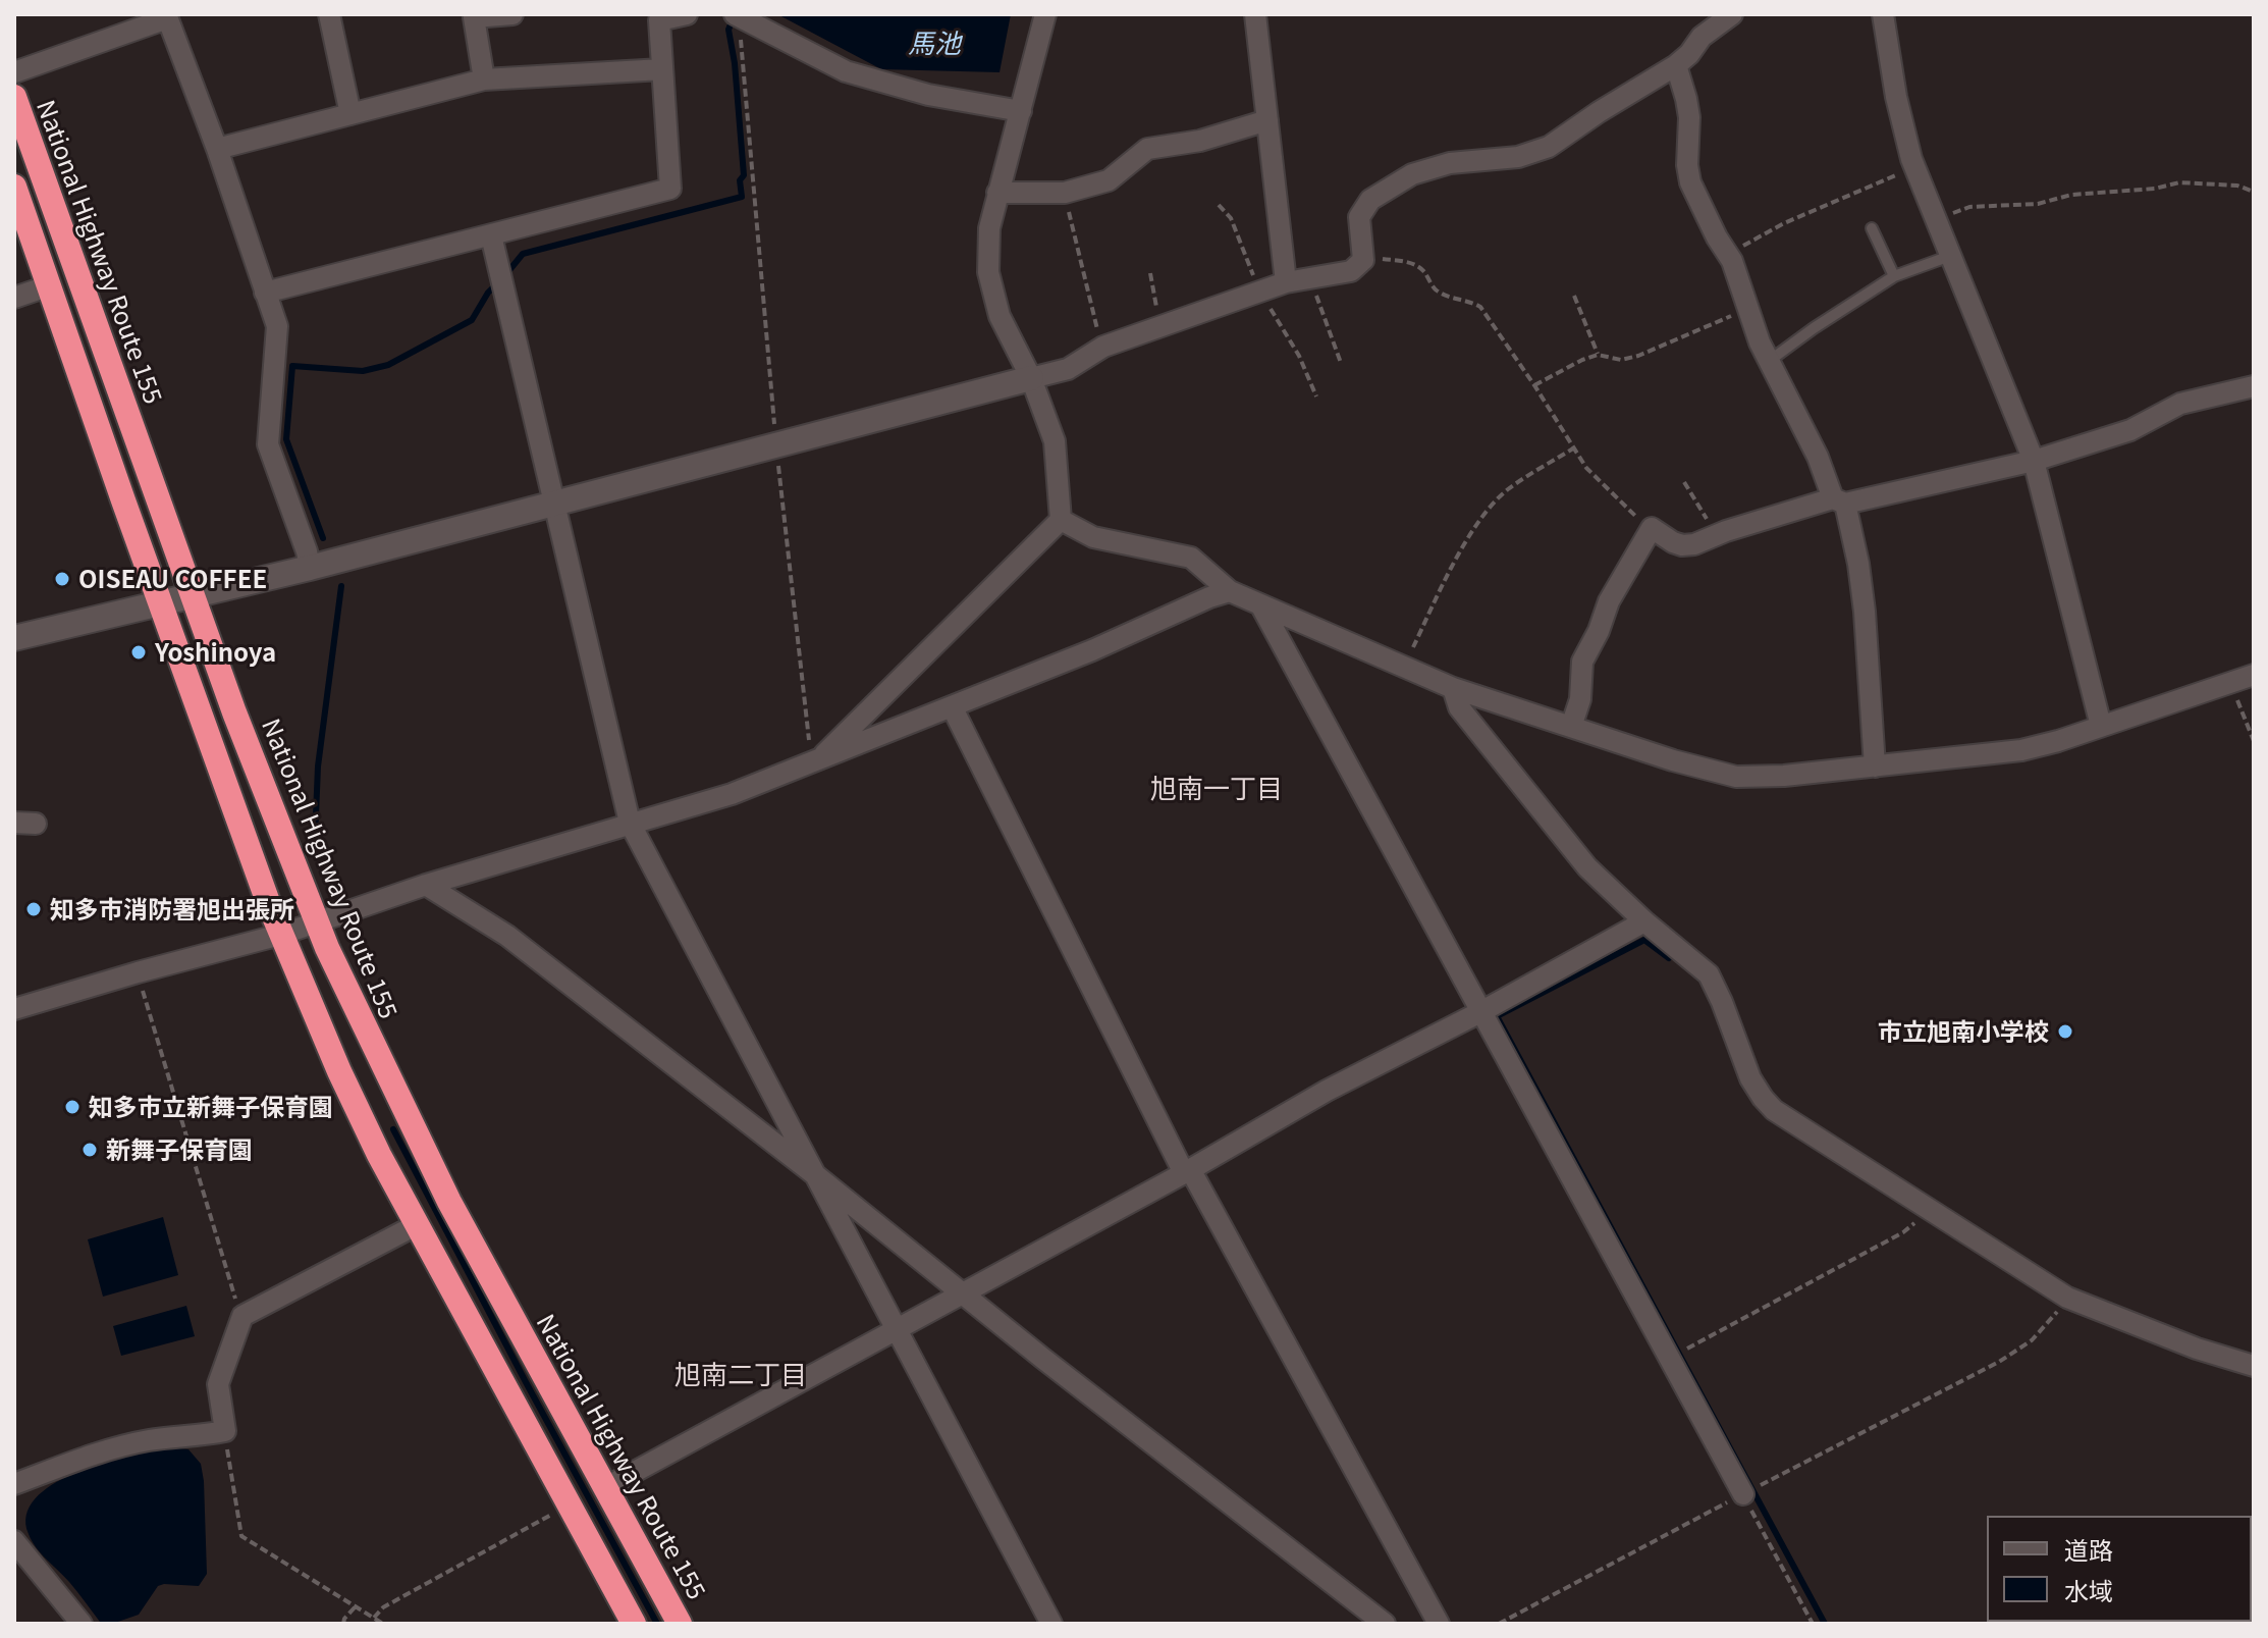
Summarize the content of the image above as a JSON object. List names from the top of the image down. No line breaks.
{"streets":{"highway":["National Highway Route 155"]},"districts":["旭南一丁目","旭南二丁目"],"water":["馬池"],"places":["OISEAU COFFEE","Yoshinoya","知多市消防署旭出張所","市立旭南小学校","知多市立新舞子保育園","新舞子保育園"],"legend":["道路","水域"]}
